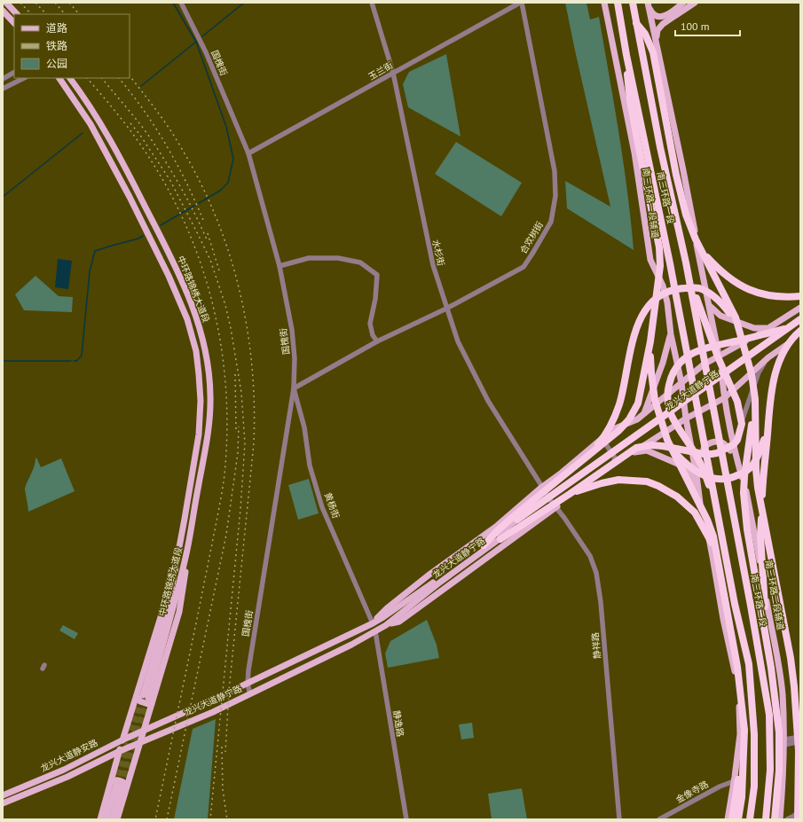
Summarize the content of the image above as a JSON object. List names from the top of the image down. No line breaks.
{"streets":{"highway":["南三环路一段","龙兴大道静宁路","南三环路二段"],"main road":["南三环路一段辅道","中环路锦绣大道段","南三环路二段辅道","龙兴大道静安路"],"street":["国槐街","玉兰街","合欢树街","水杉街","黄杨街","静祥路","静逸路","金像寺路"]},"crossings":[["国槐街","玉兰街"],["国槐街","合欢树街"],["国槐街","龙兴大道静宁路"],["国槐街","黄杨街"],["玉兰街","合欢树街"],["玉兰街","水杉街"],["南三环路一段","南三环路二段"],["合欢树街","水杉街"],["合欢树街","黄杨街"],["水杉街","静祥路"],["龙兴大道静宁路","黄杨街"],["龙兴大道静宁路","静逸路"],["龙兴大道静宁路","龙兴大道静安路"]],"legend":["道路","铁路","公园"],"scale_bar":"100 m"}
